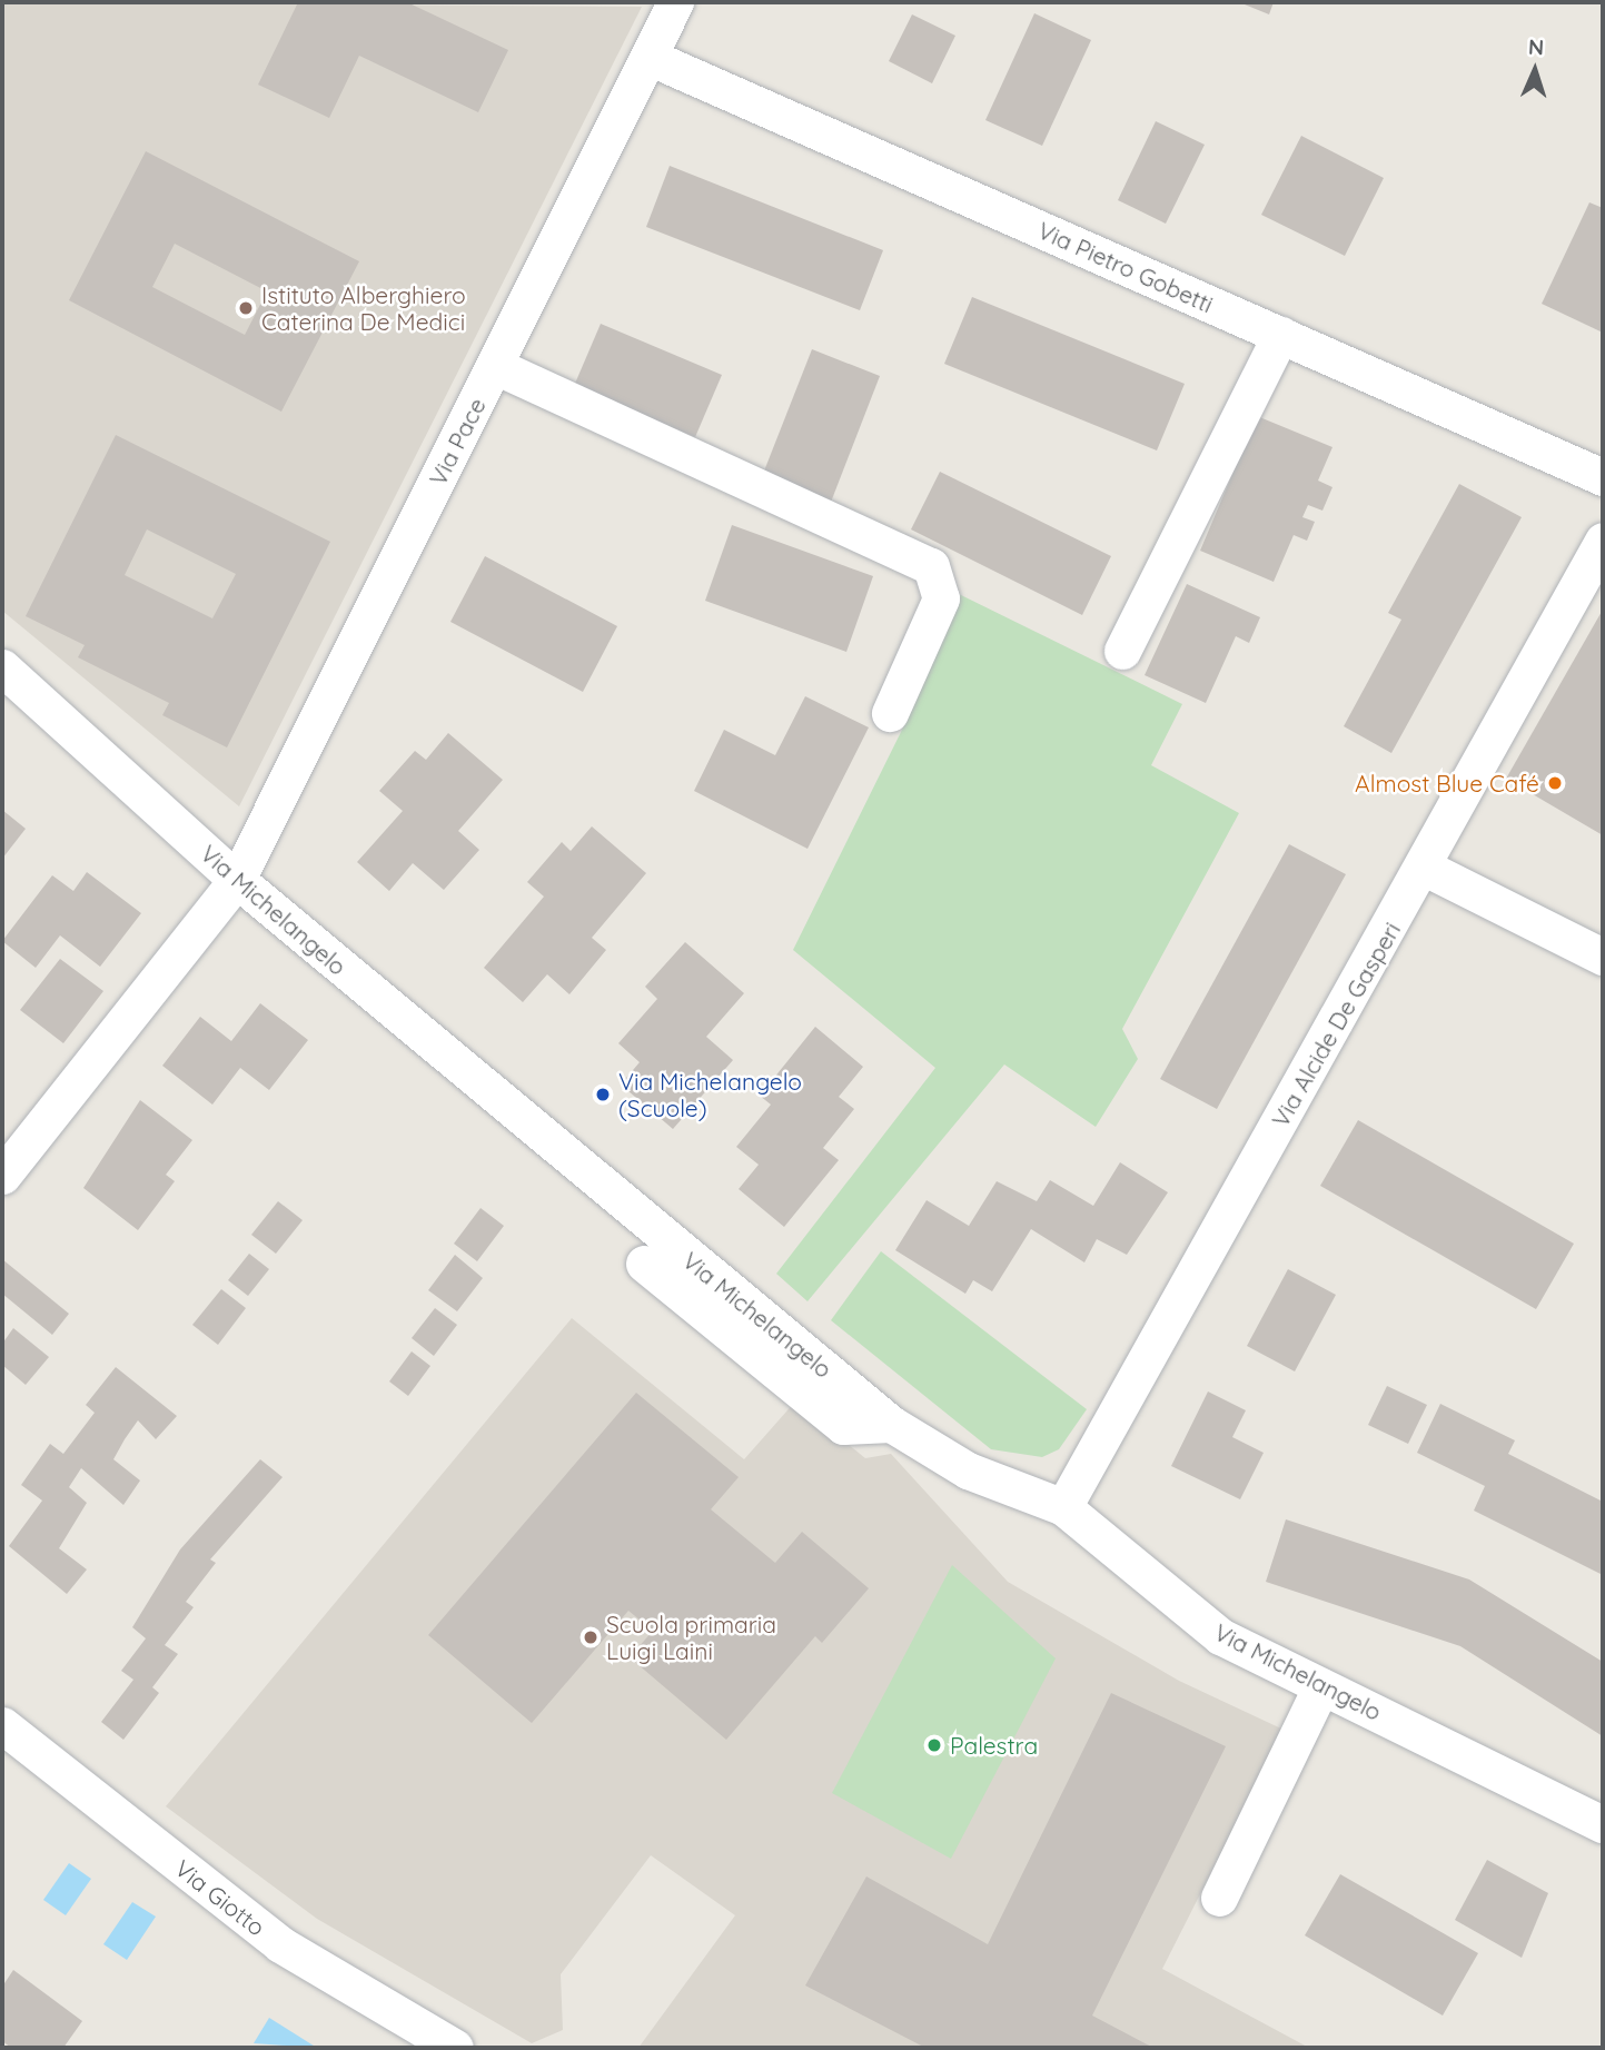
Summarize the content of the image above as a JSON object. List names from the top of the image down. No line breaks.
{"streets":{"street":["Via Pietro Gobetti","Via Pace","Via Michelangelo","Via Alcide De Gasperi","Via Giotto"]},"crossings":[["Via Pietro Gobetti","Via Pace"],["Via Pace","Via Michelangelo"],["Via Michelangelo","Via Alcide De Gasperi"]],"places":["Istituto Alberghiero Caterina De Medici","Almost Blue Café","Via Michelangelo (Scuole)","Scuola primaria Luigi Laini","Palestra"],"north":"top"}
